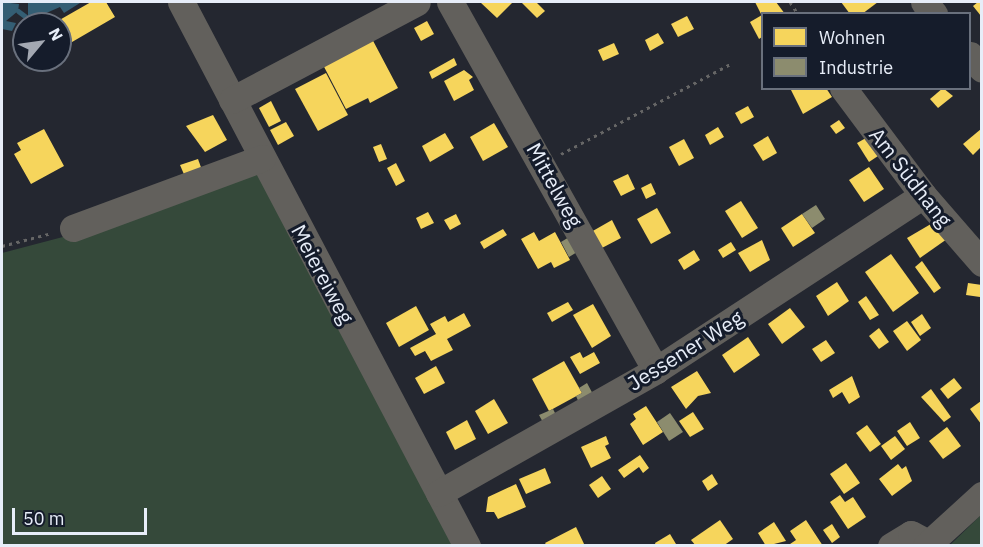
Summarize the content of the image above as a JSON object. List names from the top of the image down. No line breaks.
{"streets":{"street":["Am Südhang","Mittelweg","Meiereiweg","Jessener Weg"]},"crossings":[["Am Südhang","Jessener Weg"],["Mittelweg","Jessener Weg"],["Meiereiweg","Jessener Weg"]],"legend":["Wohnen","Industrie"],"scale_bar":"50 m","north":"top right"}
